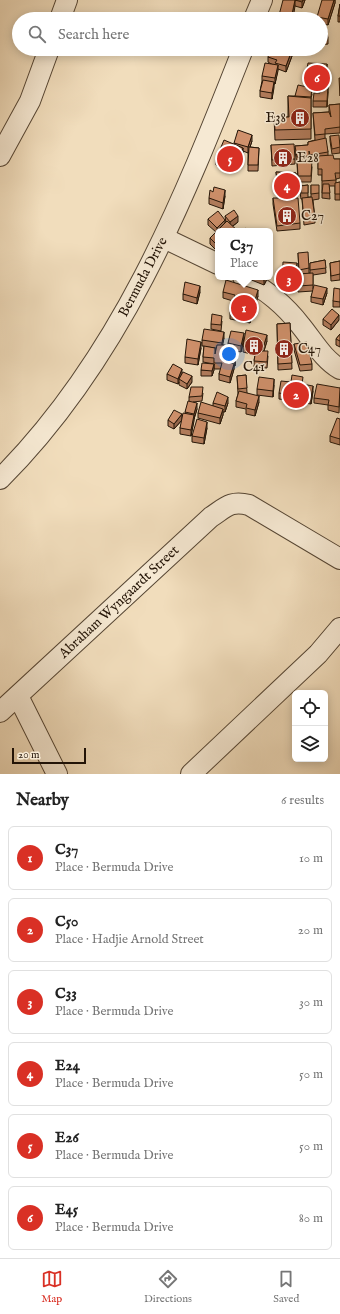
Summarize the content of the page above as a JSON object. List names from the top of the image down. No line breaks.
{"streets":{"street":["Bermuda Drive","Abraham Wyngaardt Street"]},"places":{"building":["E38","E28","C27","C41","C47"]},"scale_bar":"20 m","page":{"search":"Search here","pins":["6","5","4","3","1","2"],"popup":["C37","Place"],"scale":"20 m","heading":["Nearby","6 results"],"list":[{"mark":"1","name":"C37","note":"Place · Bermuda Drive","value":"10 m"},{"mark":"2","name":"C50","note":"Place · Hadjie Arnold Street","value":"20 m"},{"mark":"3","name":"C33","note":"Place · Bermuda Drive","value":"30 m"},{"mark":"4","name":"E24","note":"Place · Bermuda Drive","value":"50 m"},{"mark":"5","name":"E26","note":"Place · Bermuda Drive","value":"50 m"},{"mark":"6","name":"E45","note":"Place · Bermuda Drive","value":"80 m"}],"nav":["Map","Directions","Saved"]}}
